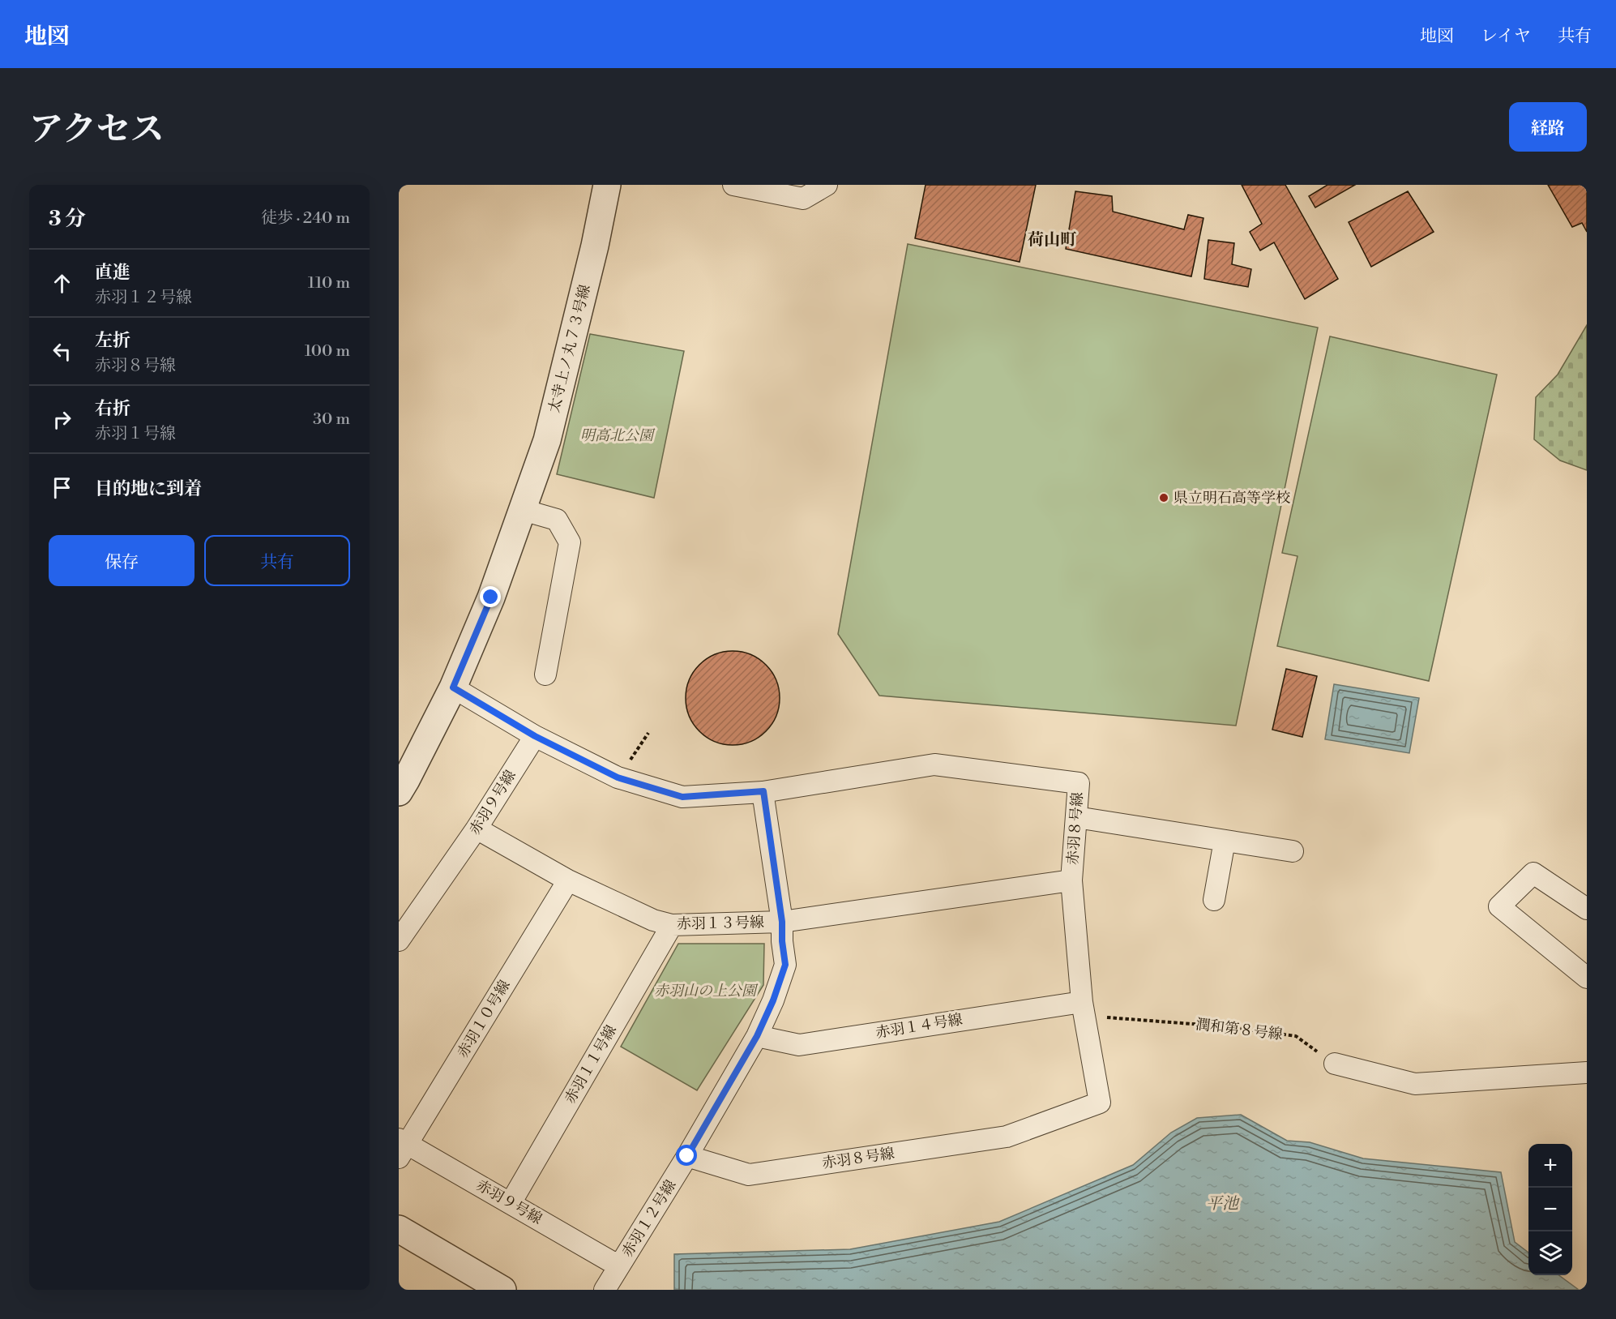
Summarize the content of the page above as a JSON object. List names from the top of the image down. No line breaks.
{"streets":{"street":["太寺上ノ丸７３号線","赤羽９号線","赤羽８号線","赤羽１３号線","赤羽１０号線","赤羽１４号線","赤羽１１号線","赤羽１２号線"],"path":["潤和第８号線"]},"crossings":[["太寺上ノ丸７３号線","赤羽８号線"],["赤羽９号線","赤羽８号線"],["赤羽９号線","赤羽１３号線"],["赤羽９号線","赤羽１０号線"],["赤羽９号線","赤羽１１号線"],["赤羽９号線","赤羽１２号線"],["赤羽８号線","赤羽１３号線"],["赤羽８号線","赤羽１４号線"],["赤羽８号線","潤和第８号線"],["赤羽８号線","赤羽１２号線"],["赤羽１３号線","赤羽１０号線"],["赤羽１３号線","赤羽１１号線"],["赤羽１３号線","赤羽１２号線"],["赤羽１４号線","潤和第８号線"],["赤羽１４号線","赤羽１２号線"]],"districts":["荷山町"],"water":["平池"],"parks":["明高北公園","赤羽山の上公園"],"places":["県立明石高等学校"],"page":{"header":"地図","nav":["地図","レイヤ","共有"],"title":"アクセス","buttons":["経路",["保存","共有"]],"heading":["3 分","徒歩 · 240 m"],"list":[["直進","赤羽１２号線","110 m"],["左折","赤羽８号線","100 m"],["右折","赤羽１号線","30 m"],"目的地に到着"],"map_buttons":["+","−"]}}
